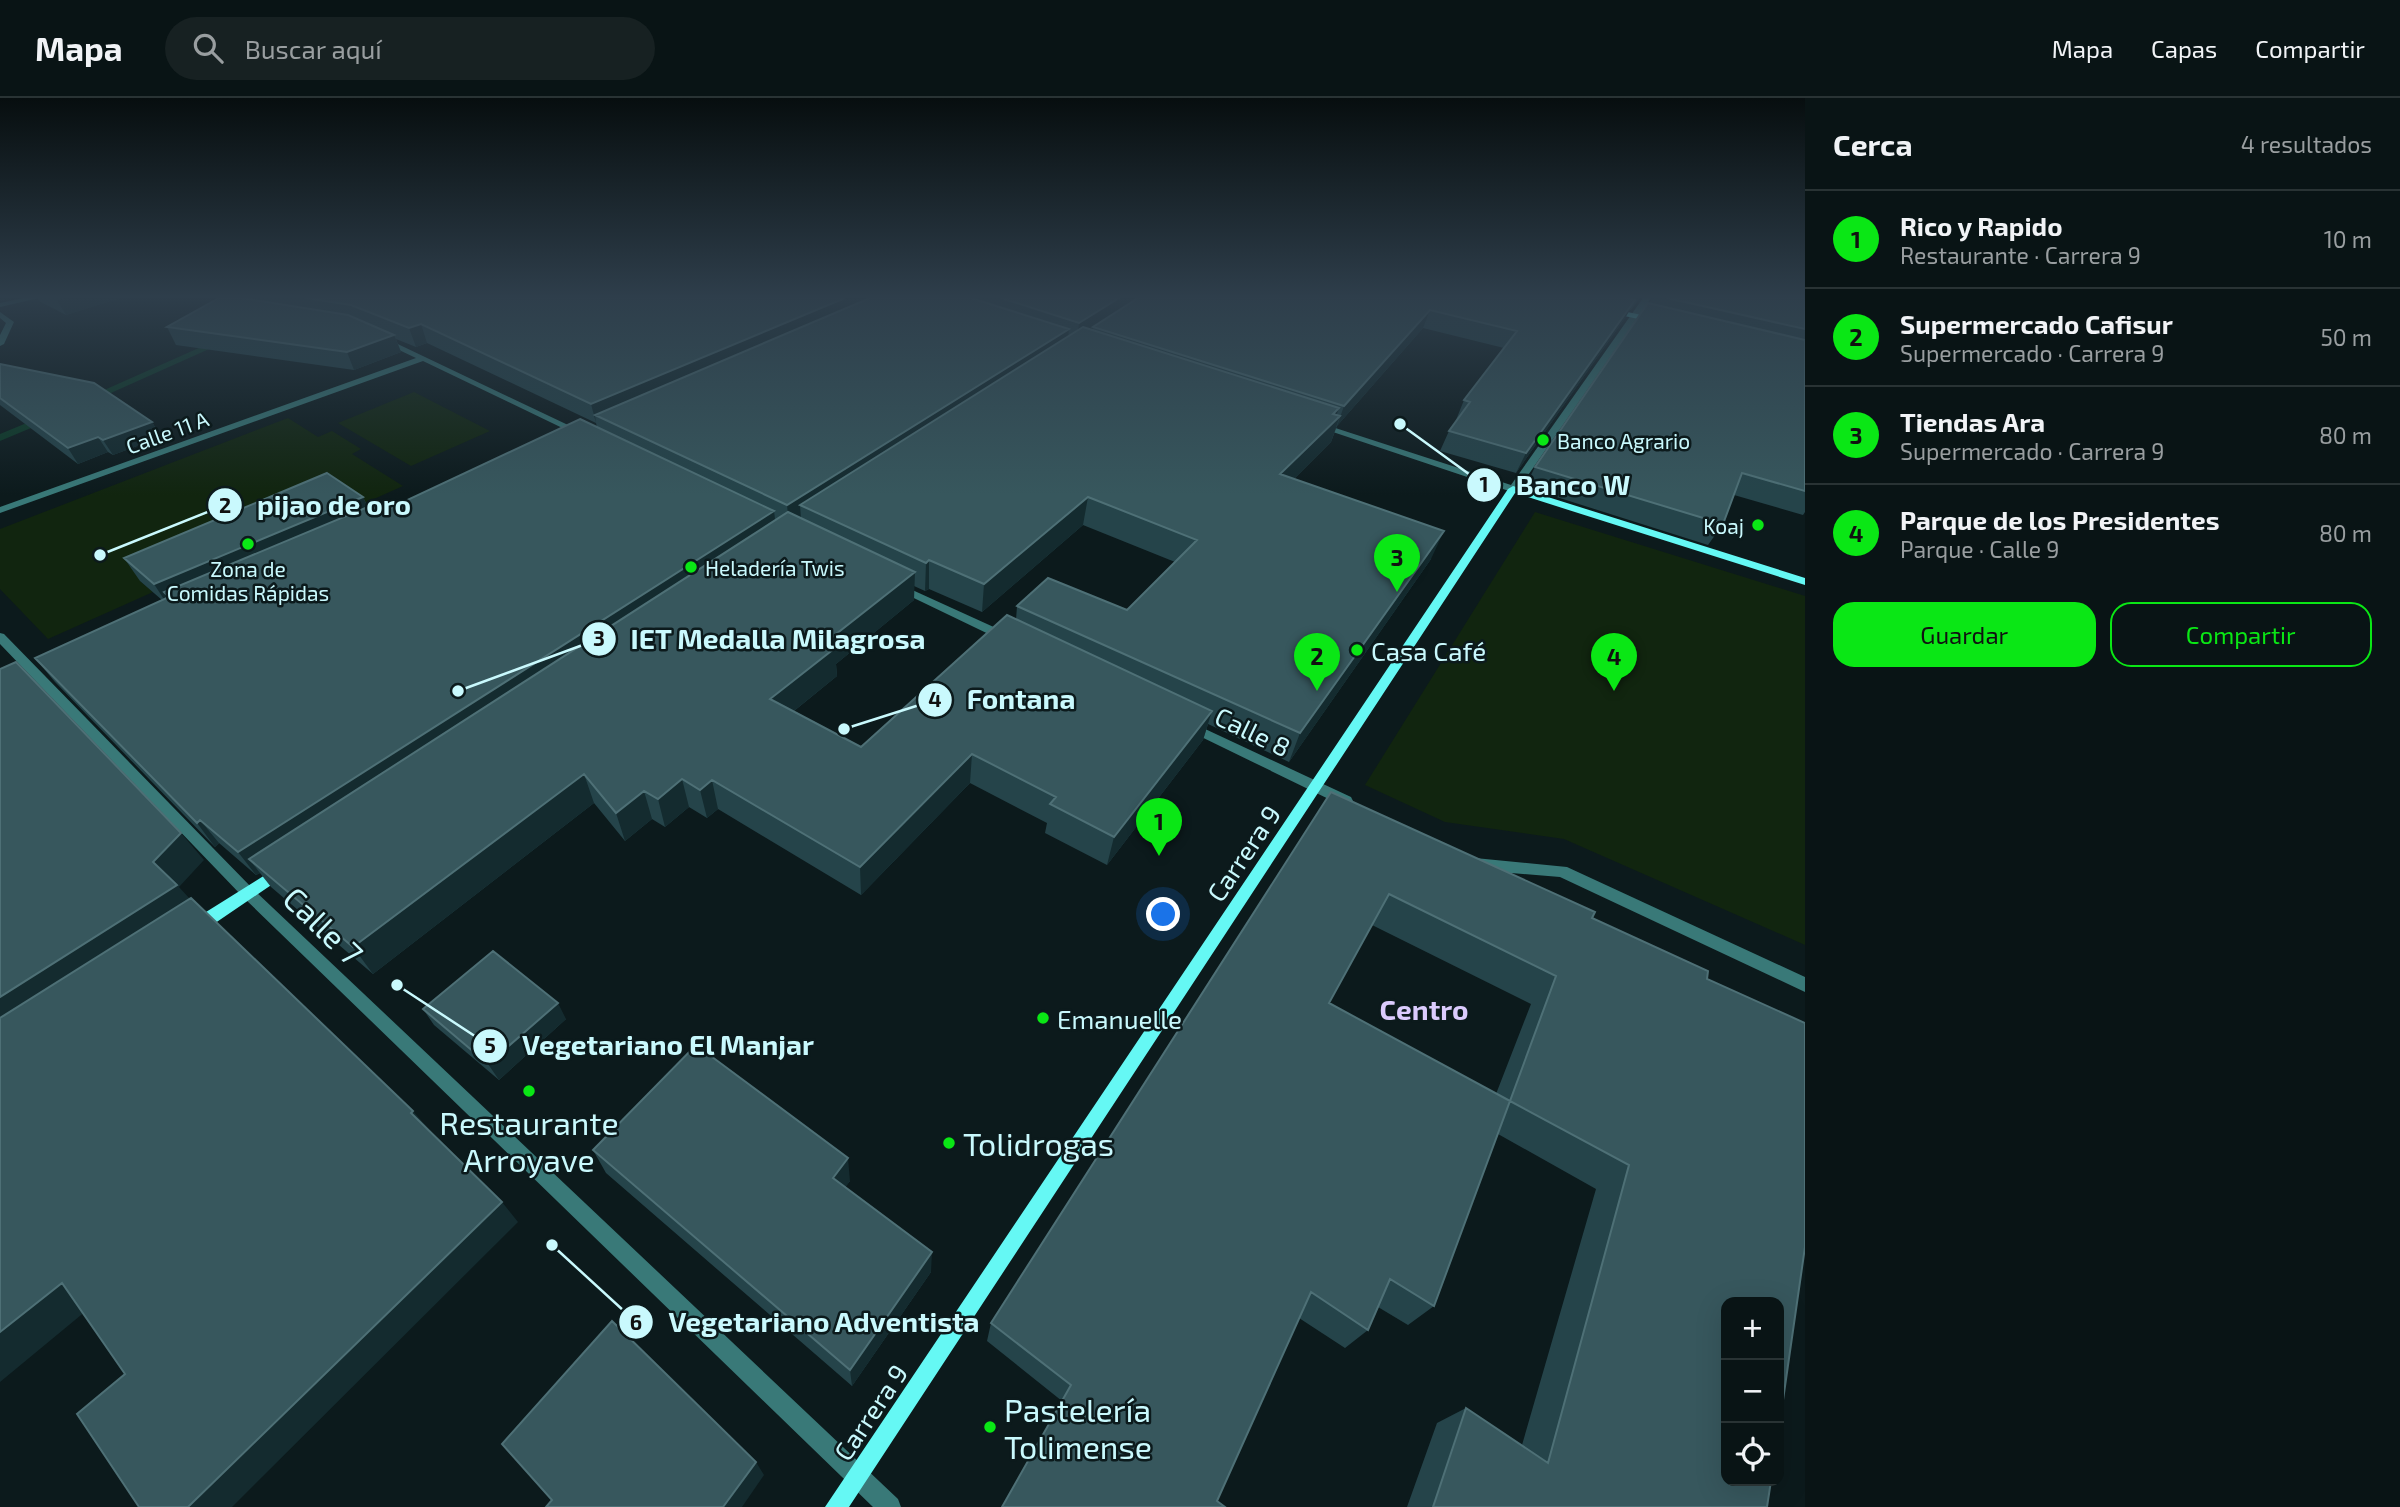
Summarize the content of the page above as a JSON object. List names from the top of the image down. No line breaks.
{"streets":{"main road":["Carrera 9"],"street":["Calle 11 A","Calle 8","Calle 7"]},"crossings":[["Calle 8","Carrera 9"],["Carrera 9","Calle 7"]],"districts":["Centro"],"places":["Banco W","Banco Agrario","Koaj","Zona de Comidas Rápidas","pijao de oro","Heladería Twis","Casa Café","IET Medalla Milagrosa","Fontana","Vegetariano El Manjar","Emanuelle","Restaurante Arroyave","Tolidrogas","Vegetariano Adventista","Pastelería Tolimense"],"page":{"header":"Mapa","search":"Buscar aquí","nav":["Mapa","Capas","Compartir"],"heading":["Cerca","4 resultados"],"list":[{"mark":"1","name":"Rico y Rapido","note":"Restaurante · Carrera 9","value":"10 m"},{"mark":"2","name":"Supermercado Cafisur","note":"Supermercado · Carrera 9","value":"50 m"},{"mark":"3","name":"Tiendas Ara","note":"Supermercado · Carrera 9","value":"80 m"},{"mark":"4","name":"Parque de los Presidentes","note":"Parque · Calle 9","value":"80 m"}],"pins":["3","2","4","1"],"buttons":["Guardar","Compartir"],"map_buttons":["+","−"]}}
